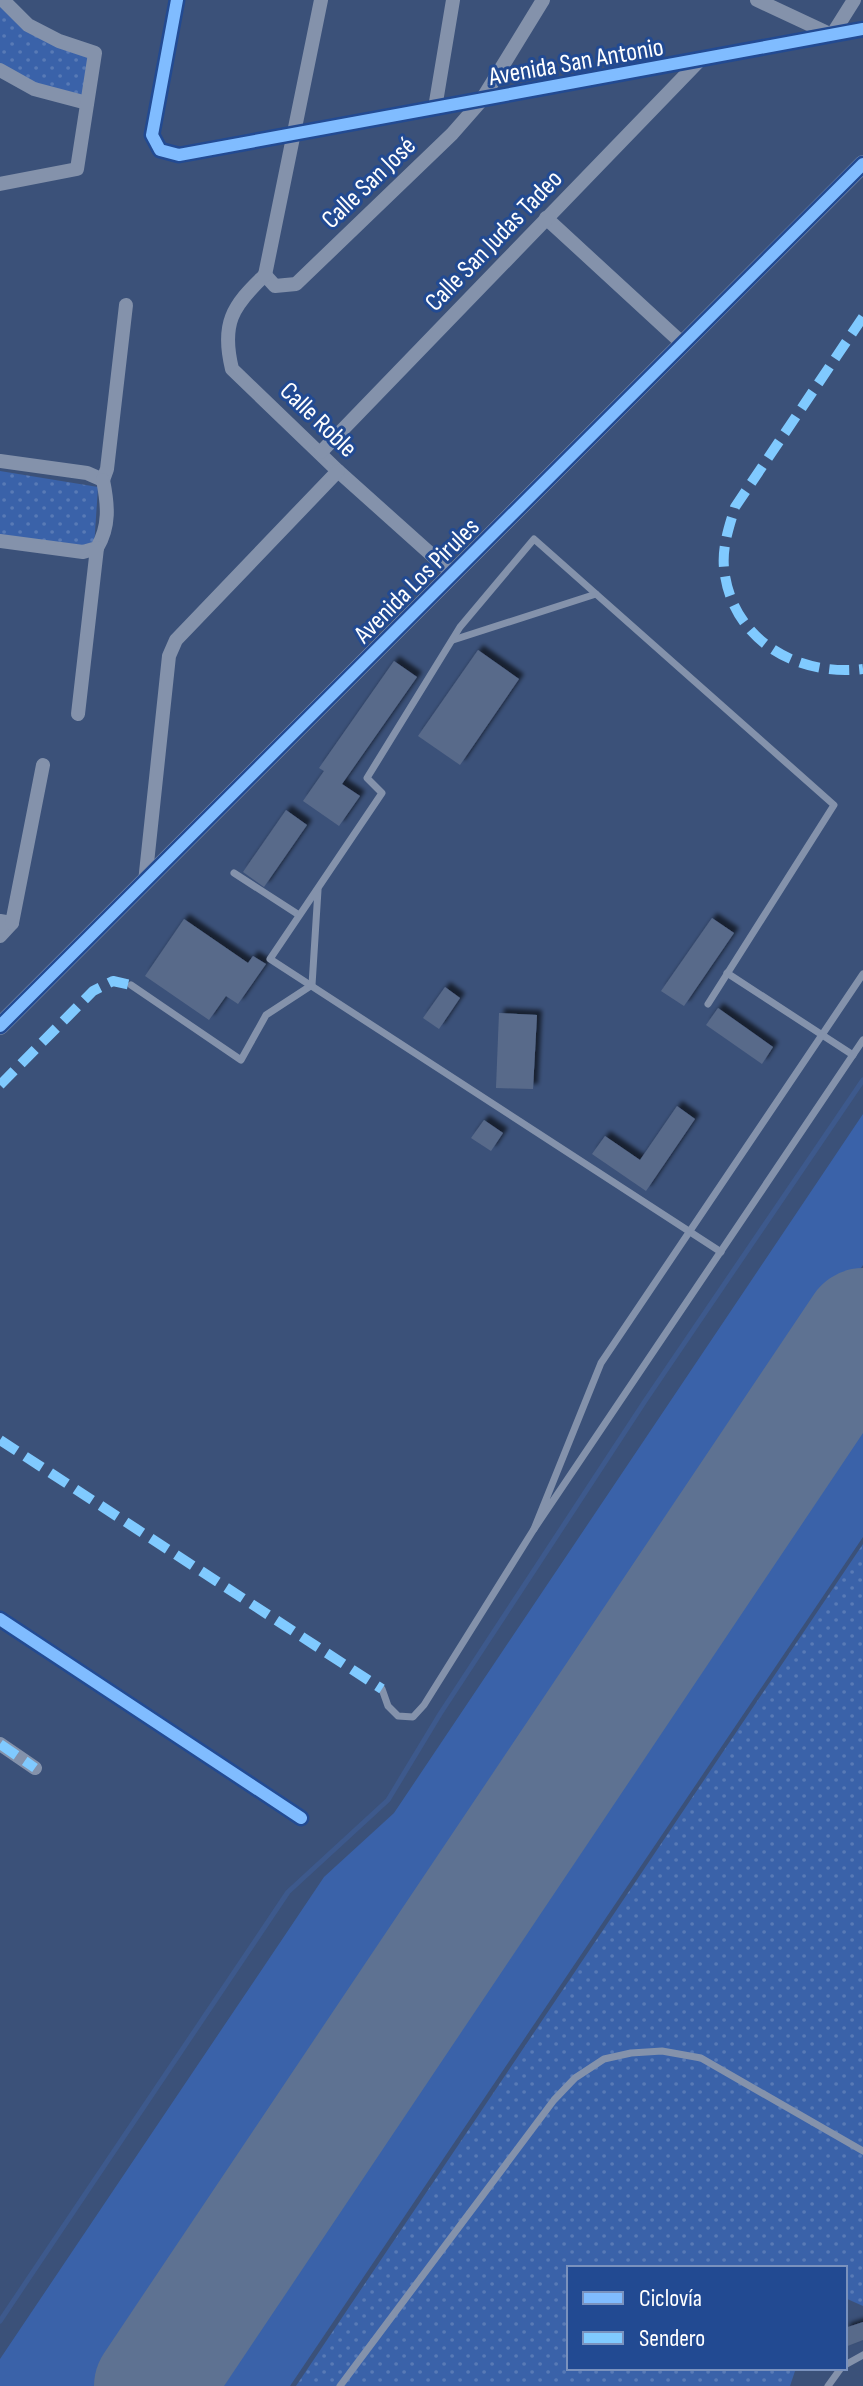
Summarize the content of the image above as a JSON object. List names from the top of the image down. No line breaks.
{"streets":{"street":["Avenida San Antonio","Calle San José","Calle San Judas Tadeo","Calle Roble","Avenida Los Pirules"]},"crossings":[["Avenida San Antonio","Calle San José"],["Avenida San Antonio","Calle San Judas Tadeo"],["Calle San José","Calle Roble"],["Calle San Judas Tadeo","Calle Roble"],["Calle Roble","Avenida Los Pirules"]],"legend":["Ciclovía","Sendero"]}
